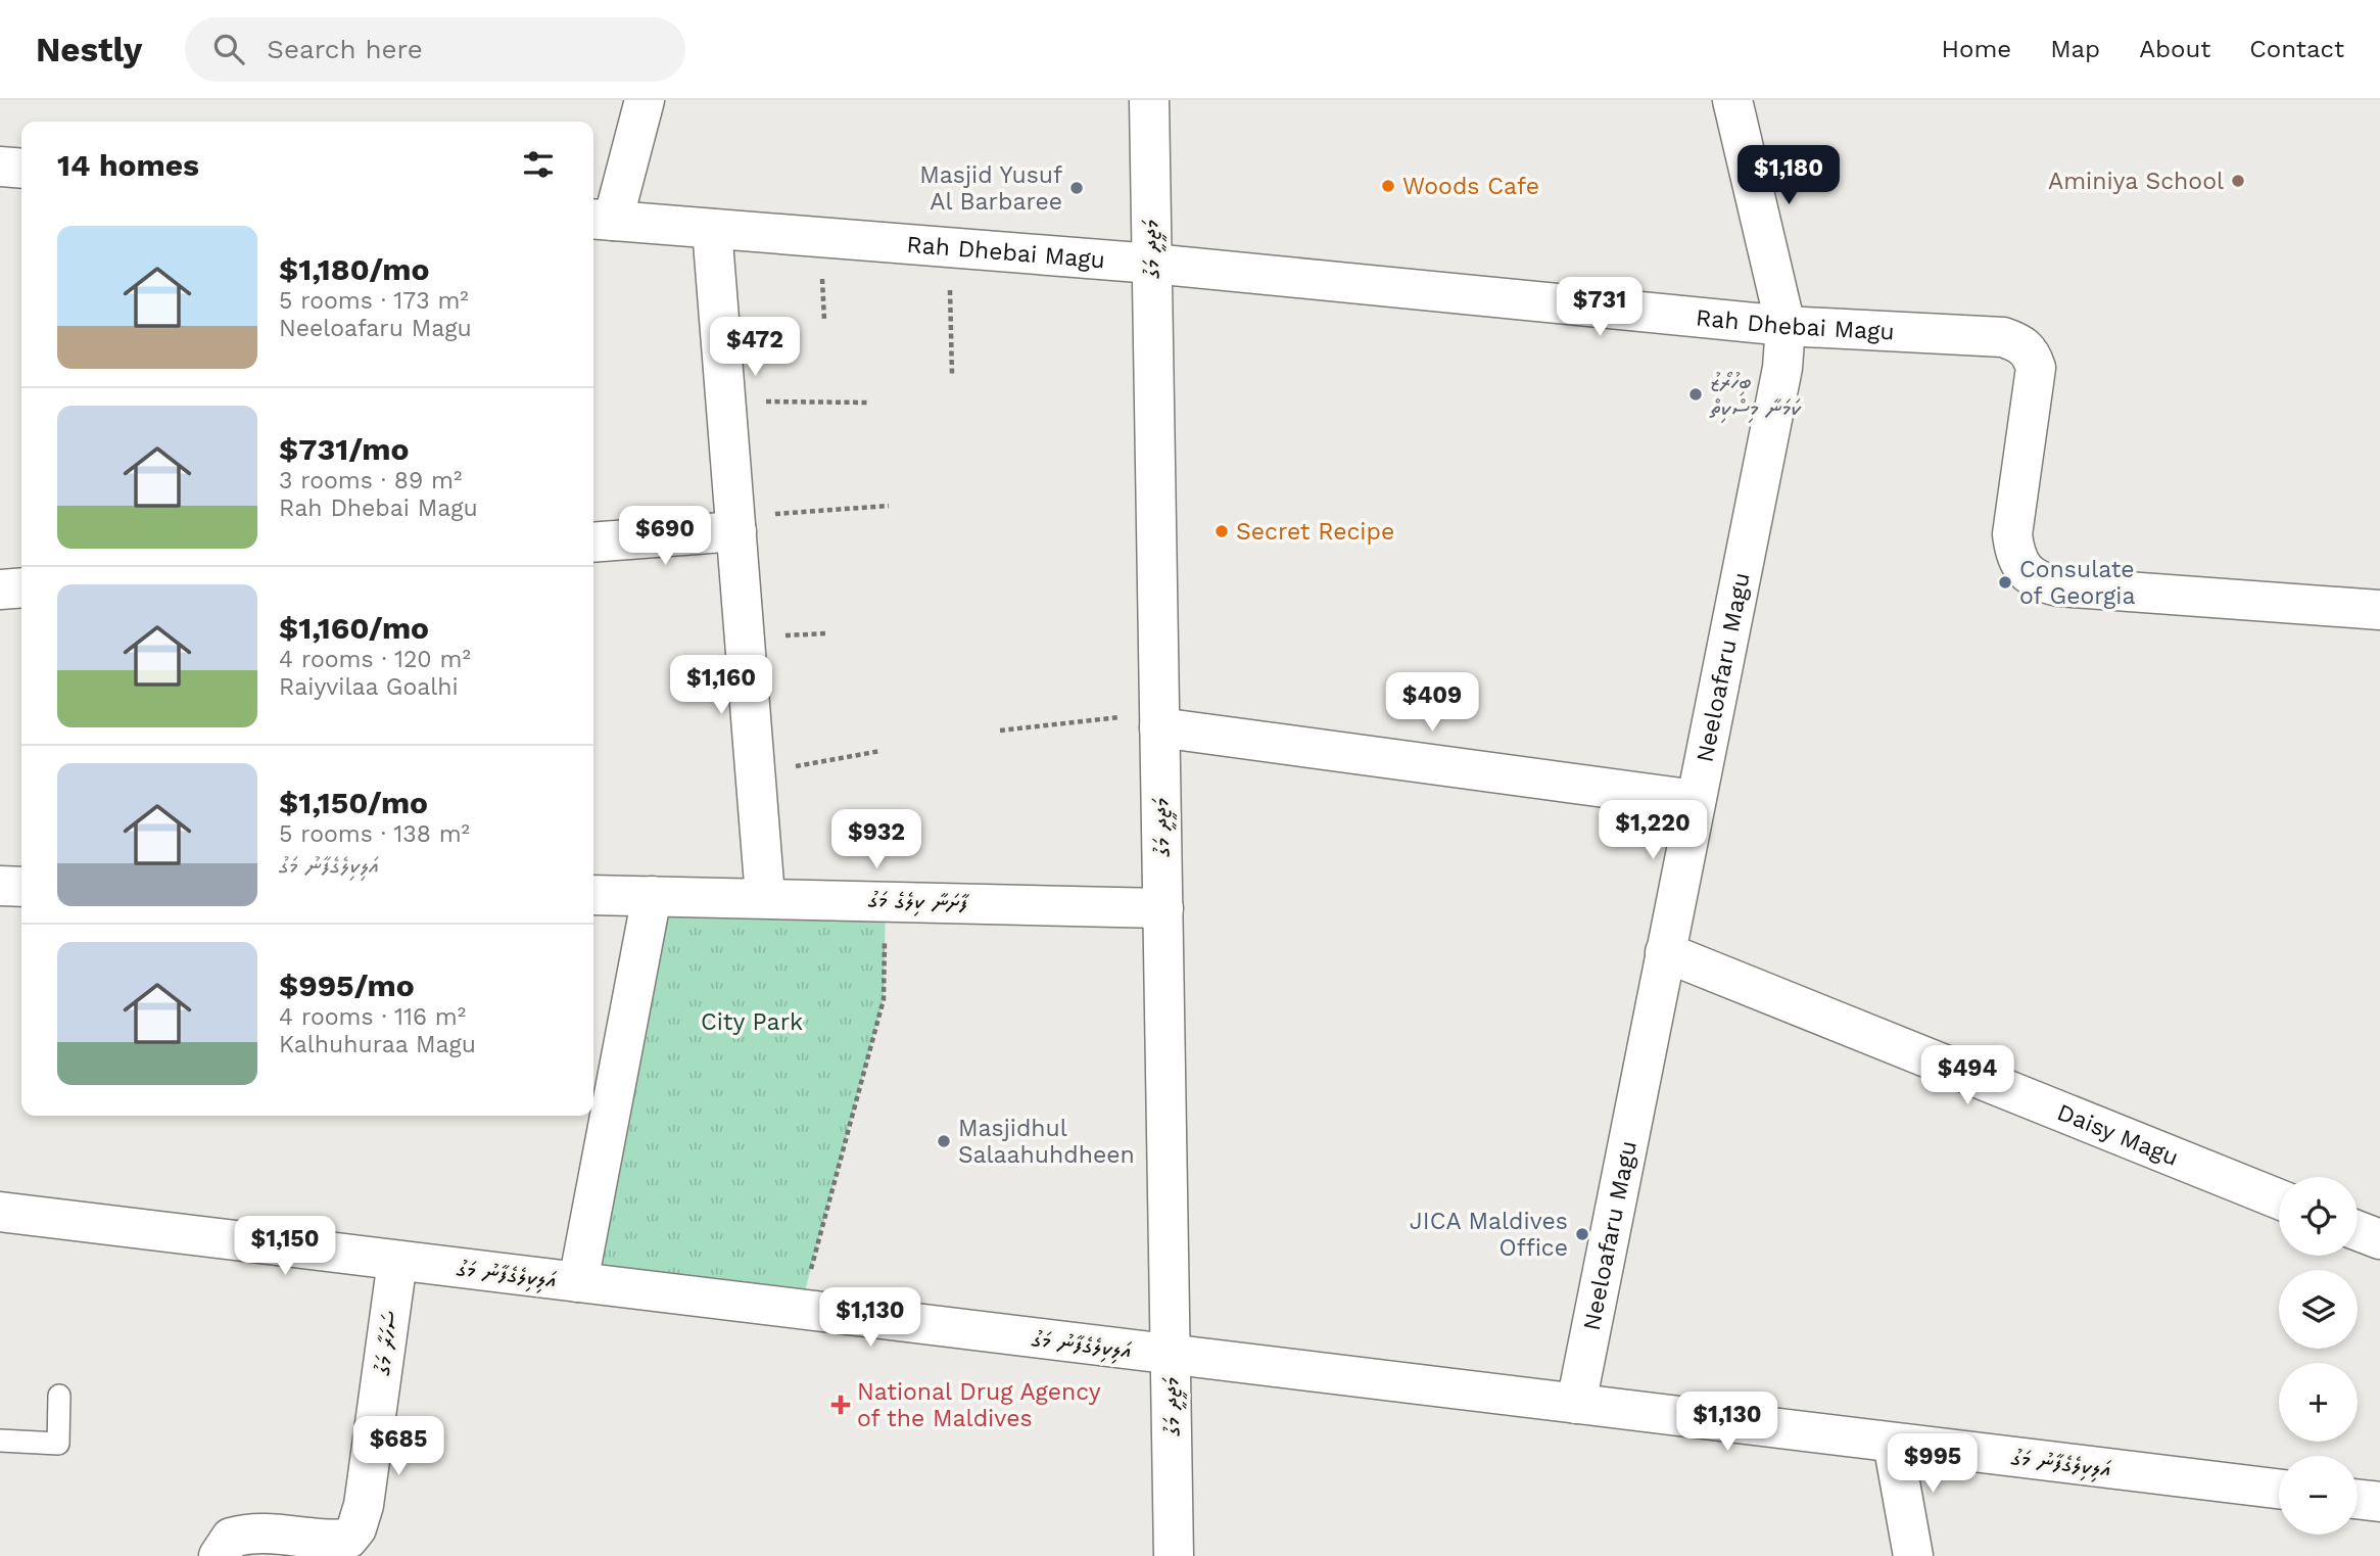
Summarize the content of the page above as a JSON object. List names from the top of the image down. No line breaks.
{"streets":{"street":["މަޖީދީ މަގު","Rah Dhebai Magu","Neeloafaru Magu","ފާށަނާ ކިލެގެ މަގު","Daisy Magu","އަލިކިލެގެފާނު މަގު","ސަހަރާ މަގު"]},"crossings":[["މަޖީދީ މަގު","Rah Dhebai Magu"],["މަޖީދީ މަގު","ފާށަނާ ކިލެގެ މަގު"],["މަޖީދީ މަގު","އަލިކިލެގެފާނު މަގު"],["Rah Dhebai Magu","Neeloafaru Magu"],["Neeloafaru Magu","Daisy Magu"],["Neeloafaru Magu","އަލިކިލެގެފާނު މަގު"],["އަލިކިލެގެފާނު މަގު","ސަހަރާ މަގު"]],"parks":["City Park"],"places":{"other":["Aminiya School","Woods Cafe","Masjid Yusuf Al Barbaree","ބިހުރޯޒު ކަމަނާ މިސްކިތް","Secret Recipe","Consulate of Georgia","Masjidhul Salaahuhdheen","JICA Maldives Office"],"health":["National Drug Agency of the Maldives"]},"page":{"header":"Nestly","search":"Search here","nav":["Home","Map","About","Contact"],"heading":"14 homes","price":["$1,180","$731","$472","$690","$1,160","$409","$1,220","$932","$494","$1,150","$1,130","$1,130","$685","$995"],"list":[{"name":"$1,180/mo","note":"5 rooms · 173 m² · Neeloafaru Magu"},{"name":"$731/mo","note":"3 rooms · 89 m² · Rah Dhebai Magu"},{"name":"$1,160/mo","note":"4 rooms · 120 m² · Raiyvilaa Goalhi"},{"name":"$1,150/mo","note":"5 rooms · 138 m² · އަލިކިލެގެފާނު މަގު"},{"name":"$995/mo","note":"4 rooms · 116 m² · Kalhuhuraa Magu"}],"map_buttons":["+","−"]}}
